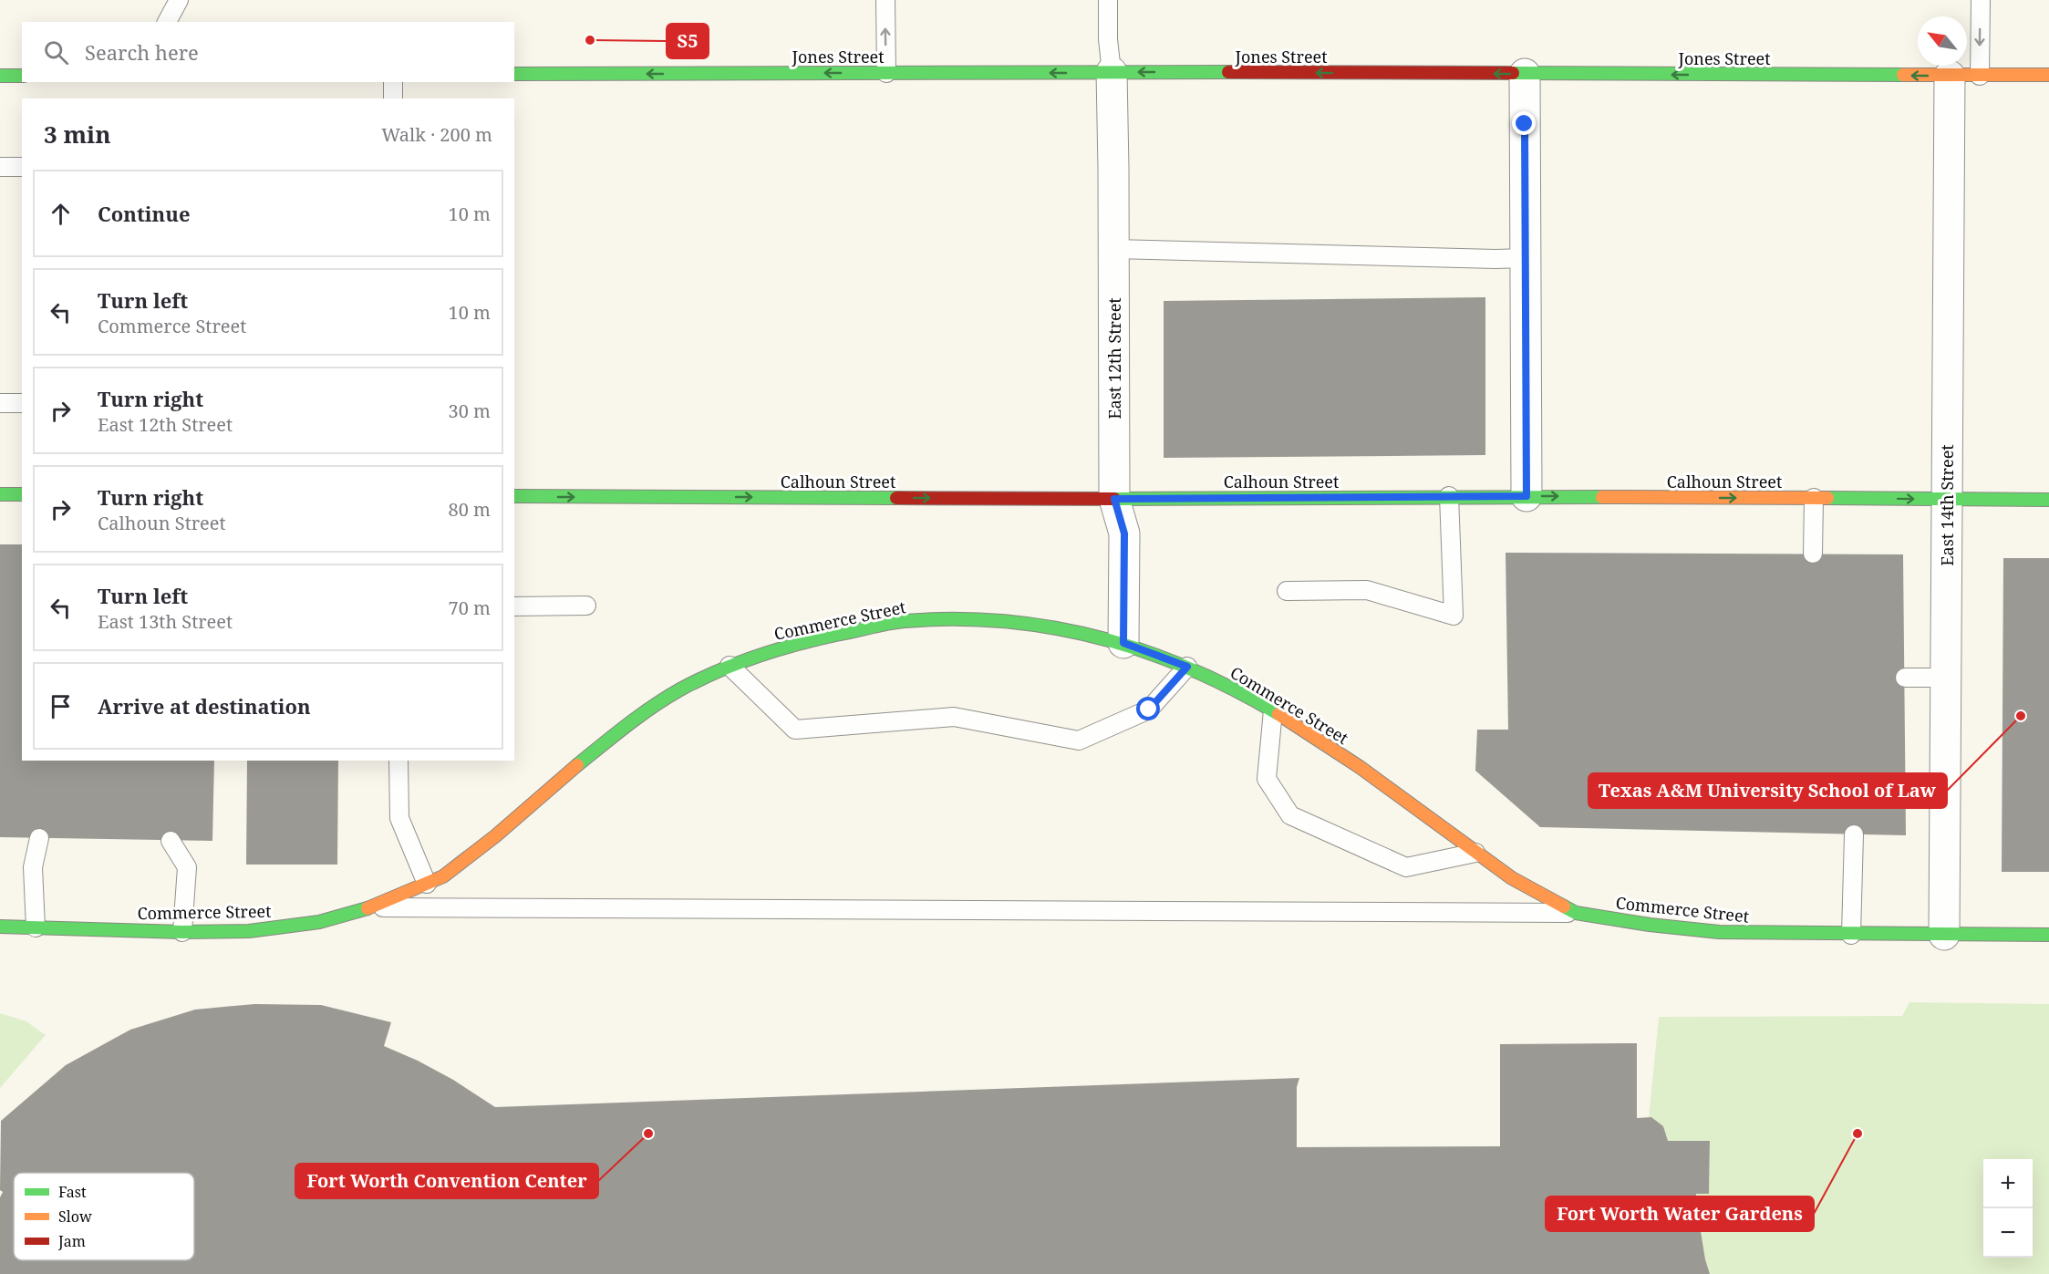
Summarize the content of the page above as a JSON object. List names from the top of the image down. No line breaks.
{"streets":{"street":["Jones Street","East 12th Street","Calhoun Street","East 14th Street","Commerce Street"]},"crossings":[["Jones Street","East 12th Street"],["Jones Street","East 14th Street"],["East 12th Street","Calhoun Street"],["East 12th Street","Commerce Street"],["Calhoun Street","East 14th Street"],["East 14th Street","Commerce Street"]],"one_way":["Jones Street","Calhoun Street"],"places":["S5","Texas A&M University School of Law","Fort Worth Convention Center","Fort Worth Water Gardens"],"legend":["Fast","Slow","Jam"],"north":"top left","page":{"search":"Search here","heading":["3 min","Walk · 200 m"],"list":[["Continue","10 m"],["Turn left","Commerce Street","10 m"],["Turn right","East 12th Street","30 m"],["Turn right","Calhoun Street","80 m"],["Turn left","East 13th Street","70 m"],"Arrive at destination"],"map_buttons":["+","−"]}}
